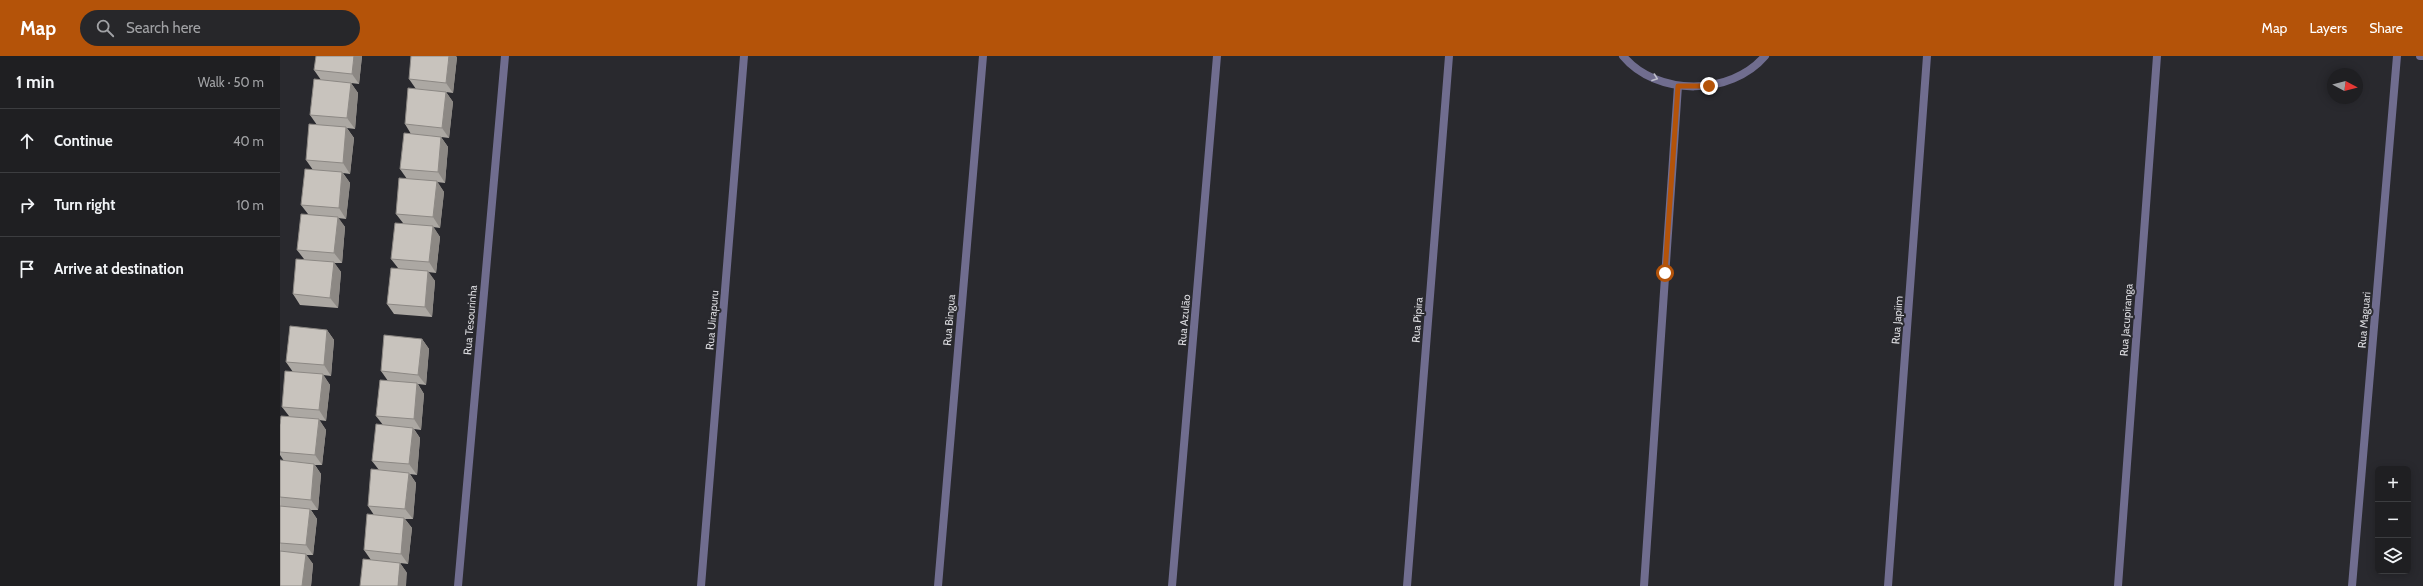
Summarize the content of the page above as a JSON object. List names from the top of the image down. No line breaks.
{"streets":{"street":["Rua Tesourinha","Rua Uirapuru","Rua Bingua","Rua Azulão","Rua Pipira","Rua Japiim","Rua Jacupiranga","Rua Maguari"]},"north":"right","page":{"header":"Map","search":"Search here","nav":["Map","Layers","Share"],"heading":["1 min","Walk · 50 m"],"list":[["Continue","40 m"],["Turn right","10 m"],"Arrive at destination"],"map_buttons":["+","−"]}}
